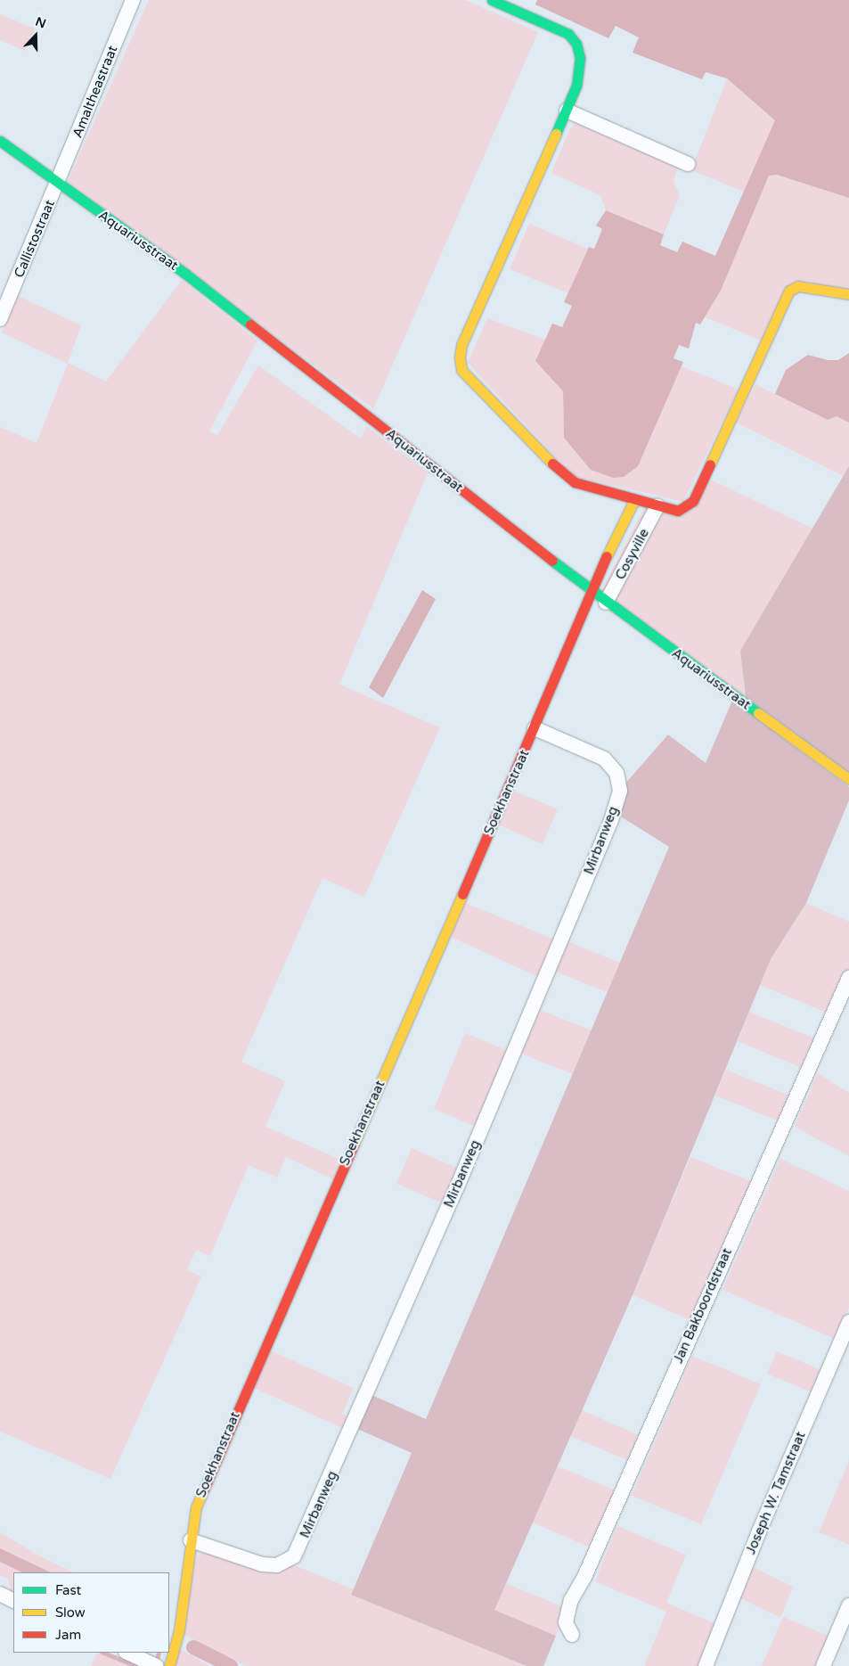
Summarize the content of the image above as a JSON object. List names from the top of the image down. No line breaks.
{"streets":{"street":["Amaltheastraat","Callistostraat","Aquariusstraat","Cosyville","Soekhanstraat","Mirbanweg","Jan Bakboordstraat","Joseph W. Tamstraat"]},"crossings":[["Amaltheastraat","Callistostraat"],["Amaltheastraat","Aquariusstraat"],["Callistostraat","Aquariusstraat"],["Aquariusstraat","Cosyville"],["Aquariusstraat","Soekhanstraat"],["Cosyville","Soekhanstraat"],["Soekhanstraat","Mirbanweg"]],"legend":["Fast","Slow","Jam"],"north":"top"}
